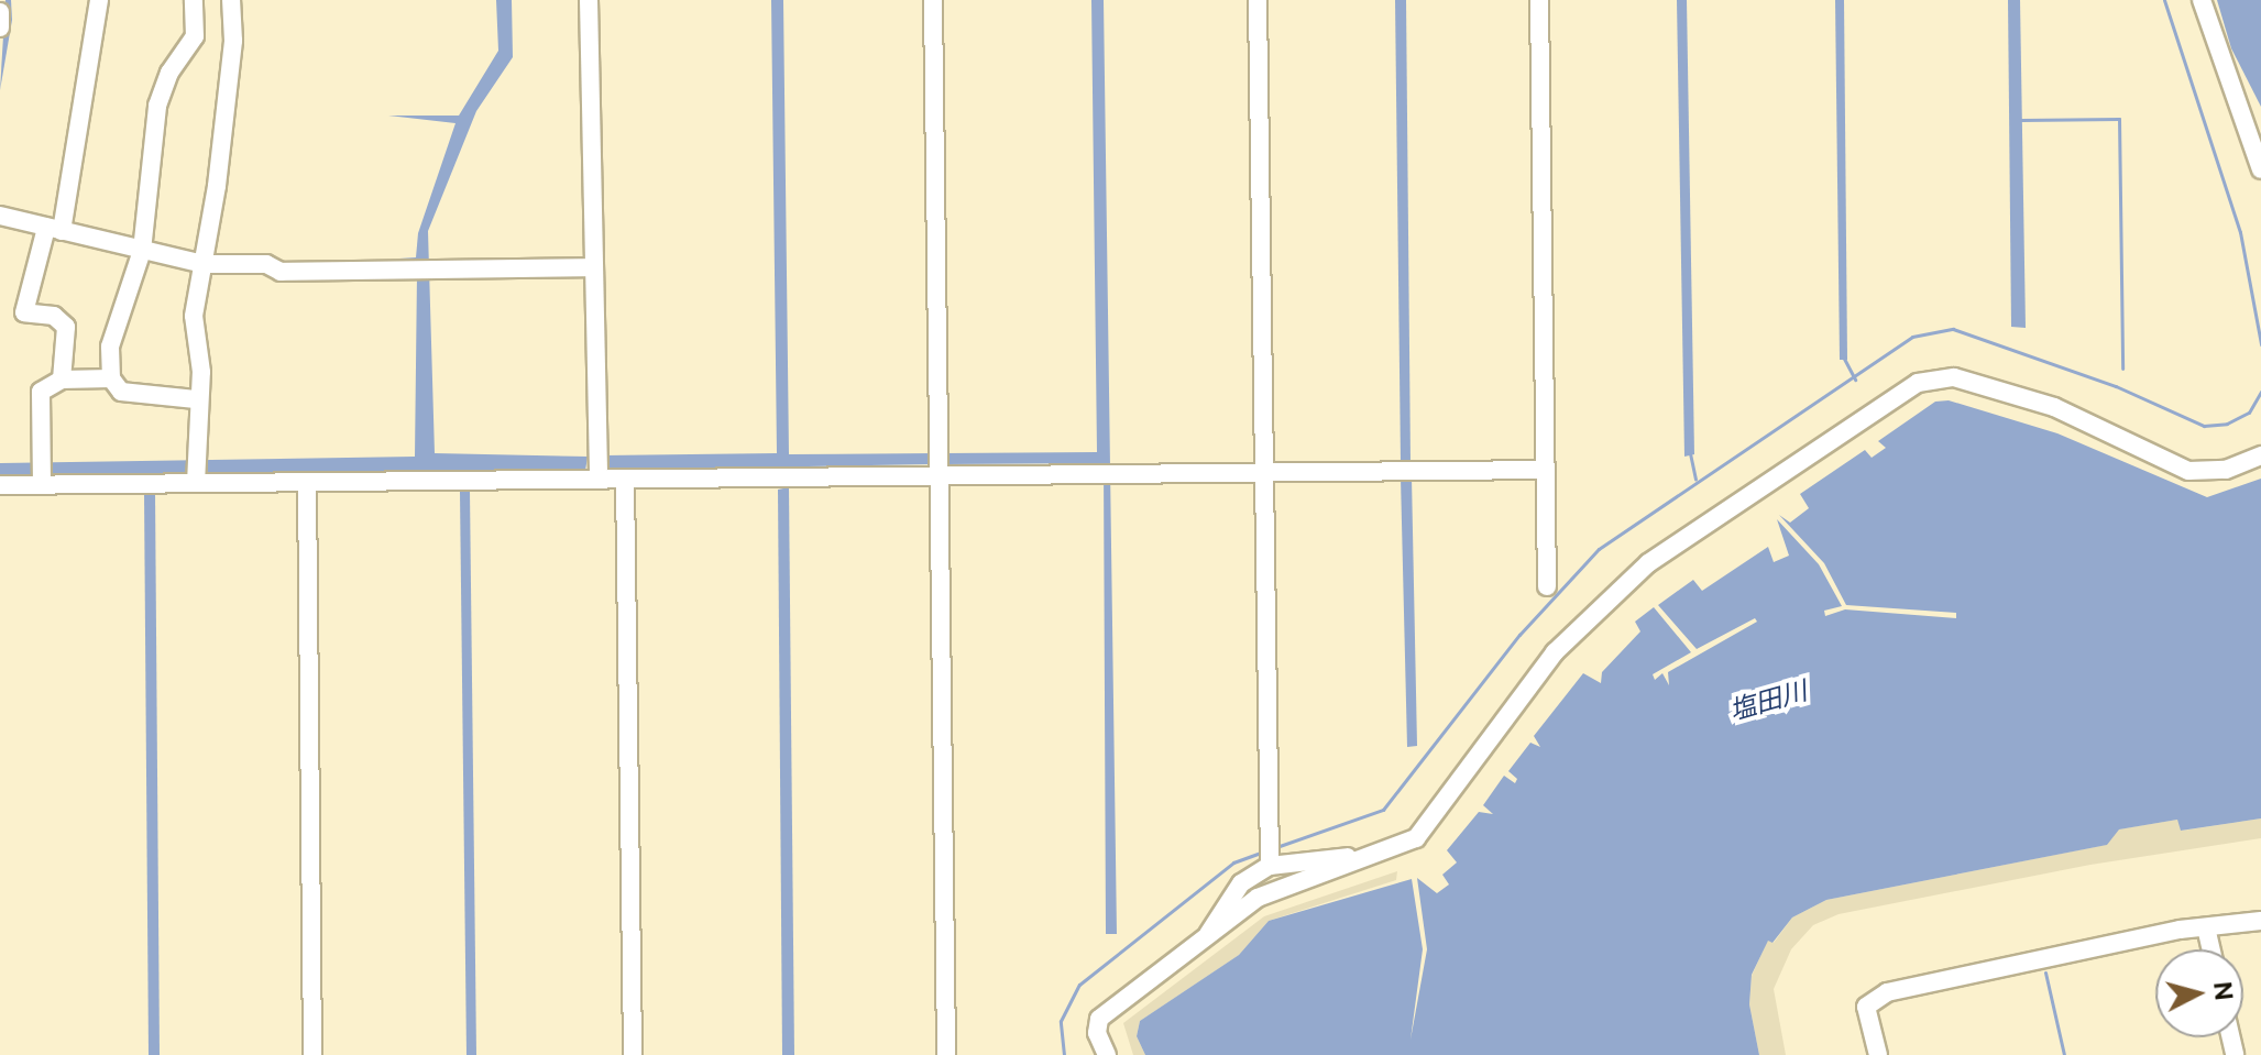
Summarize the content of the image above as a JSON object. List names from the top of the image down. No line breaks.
{"water":["塩田川"],"north":"right"}
